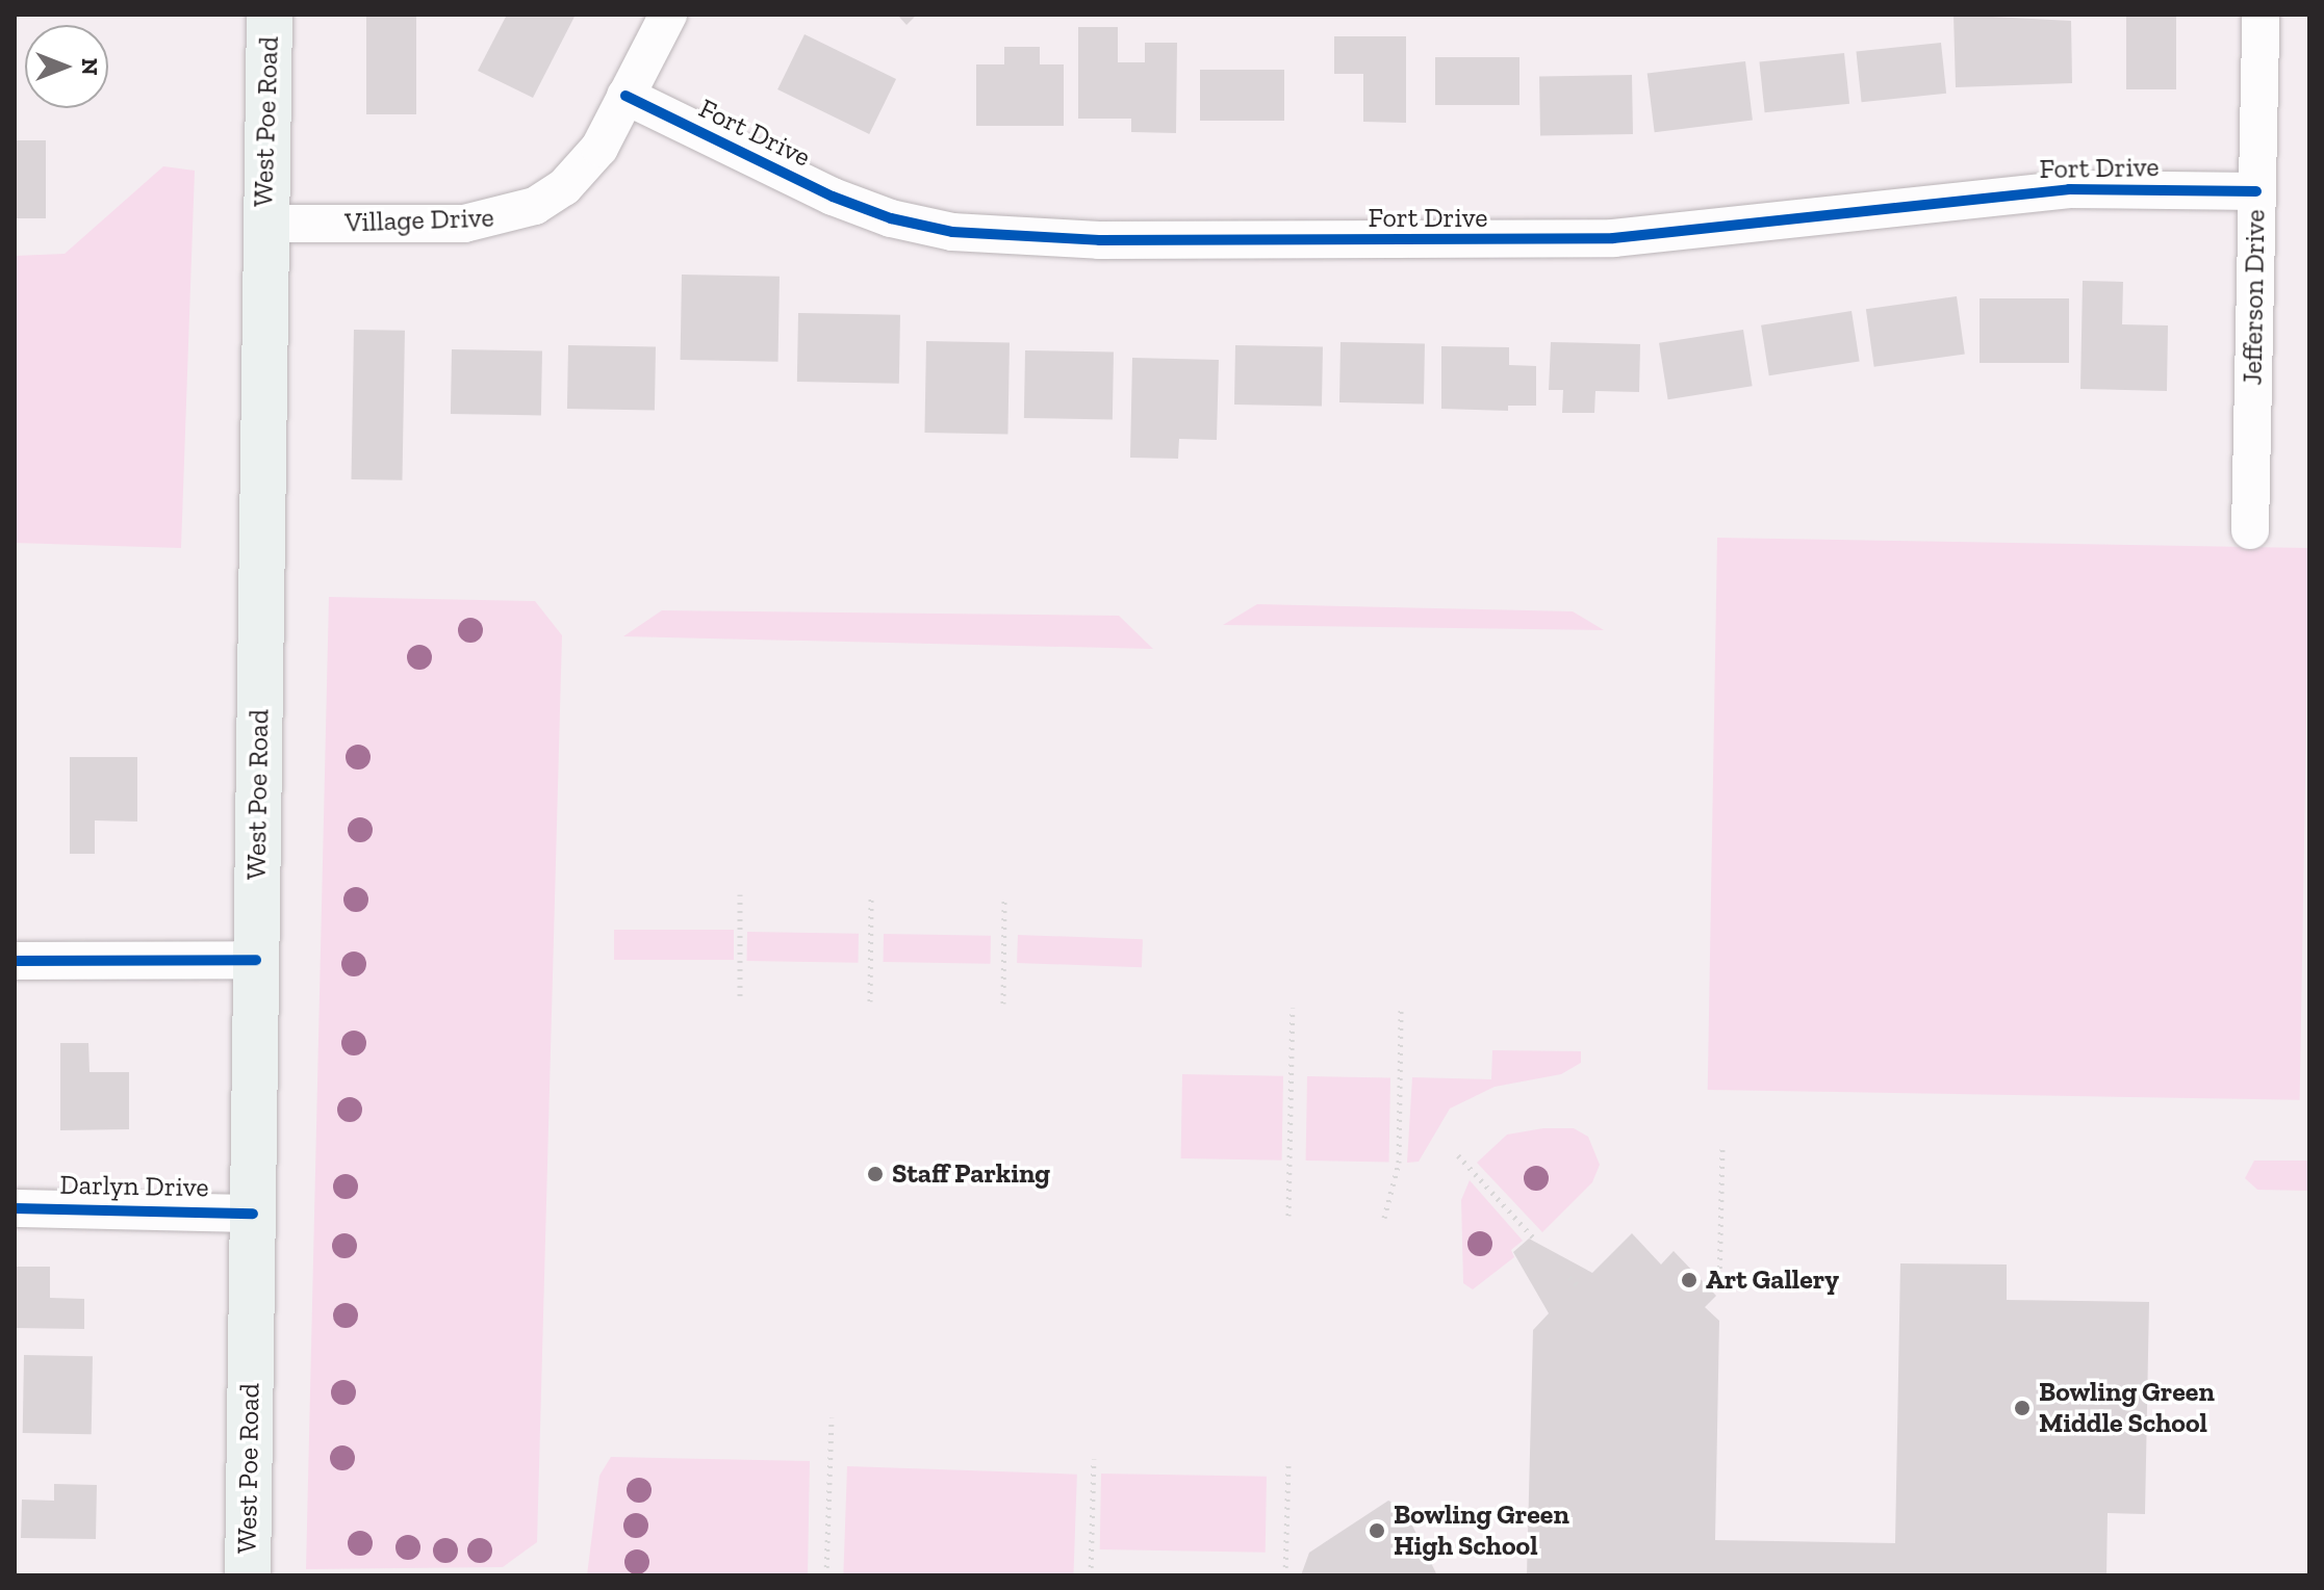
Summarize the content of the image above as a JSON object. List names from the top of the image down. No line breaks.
{"streets":{"main road":["West Poe Road"],"street":["Fort Drive","Village Drive","Jefferson Drive","Darlyn Drive"]},"crossings":[["West Poe Road","Village Drive"],["West Poe Road","Darlyn Drive"],["Fort Drive","Village Drive"],["Fort Drive","Jefferson Drive"]],"places":["Staff Parking","Art Gallery","Bowling Green Middle School","Bowling Green High School"],"north":"right"}
